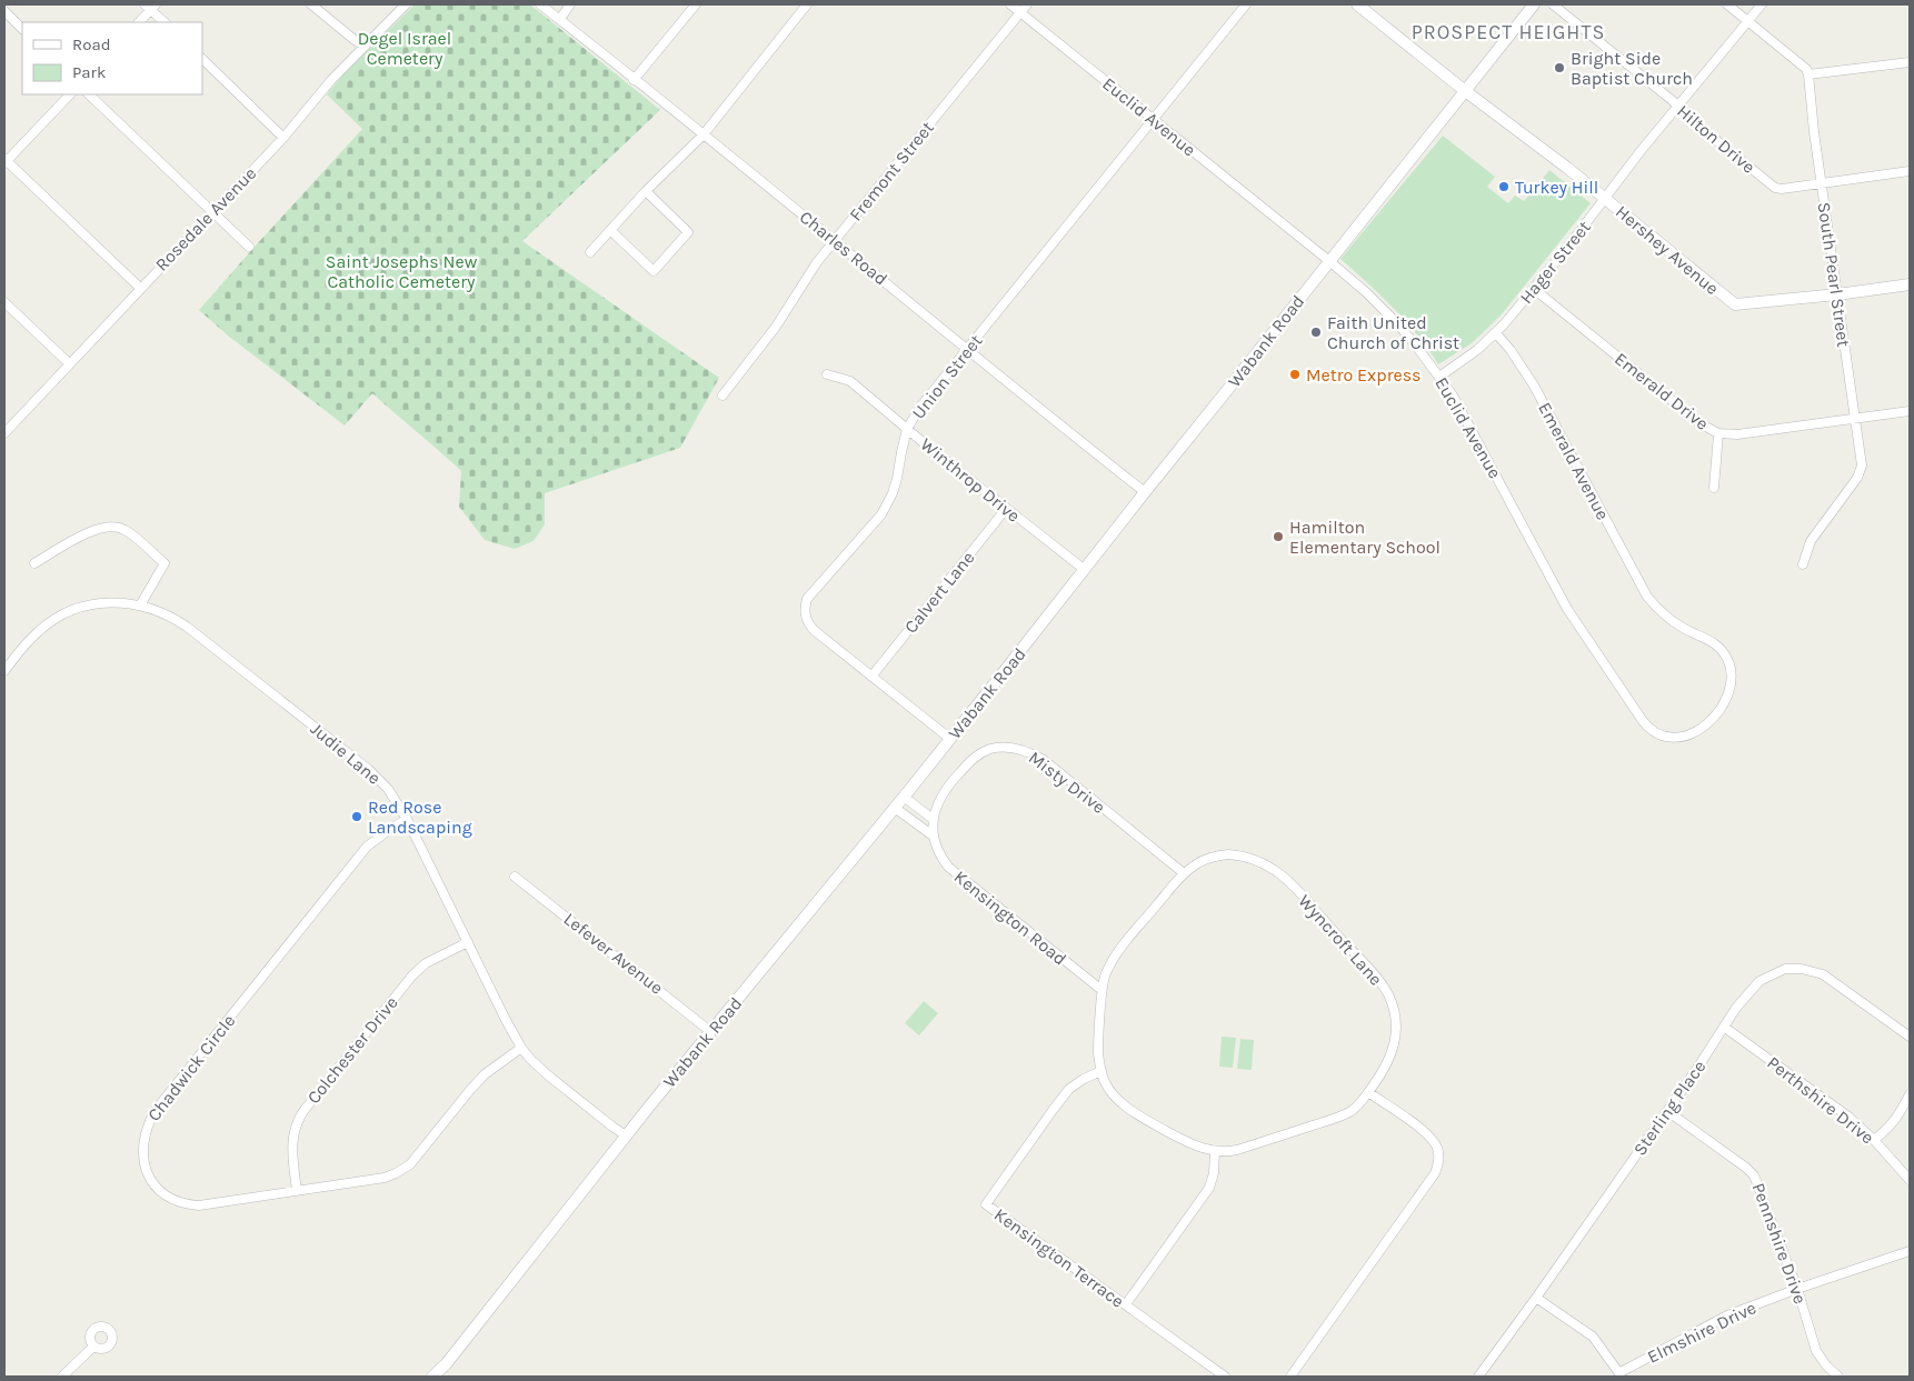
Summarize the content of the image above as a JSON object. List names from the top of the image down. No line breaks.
{"streets":{"street":["Euclid Avenue","Hilton Drive","Fremont Street","Rosedale Avenue","Charles Road","Hershey Avenue","Hager Street","South Pearl Street","Wabank Road","Union Street","Emerald Drive","Emerald Avenue","Winthrop Drive","Calvert Lane","Judie Lane","Misty Drive","Kensington Road","Wyncroft Lane","Lefever Avenue","Colchester Drive","Chadwick Circle","Perthshire Drive","Sterling Place","Pennshire Drive","Kensington Terrace","Elmshire Drive"]},"crossings":[["Euclid Avenue","Fremont Street"],["Euclid Avenue","Hager Street"],["Euclid Avenue","Wabank Road"],["Euclid Avenue","Union Street"],["Euclid Avenue","Emerald Avenue"],["Hilton Drive","Hager Street"],["Hilton Drive","South Pearl Street"],["Fremont Street","Charles Road"],["Charles Road","Wabank Road"],["Charles Road","Union Street"],["Hershey Avenue","Hager Street"],["Hershey Avenue","South Pearl Street"],["Hershey Avenue","Wabank Road"],["Hager Street","Emerald Drive"],["Hager Street","Emerald Avenue"],["South Pearl Street","Emerald Drive"],["Wabank Road","Union Street"],["Wabank Road","Winthrop Drive"],["Wabank Road","Judie Lane"],["Wabank Road","Kensington Road"],["Wabank Road","Lefever Avenue"],["Union Street","Winthrop Drive"],["Union Street","Calvert Lane"],["Winthrop Drive","Calvert Lane"],["Judie Lane","Colchester Drive"],["Judie Lane","Chadwick Circle"],["Misty Drive","Kensington Road"],["Misty Drive","Wyncroft Lane"],["Kensington Road","Wyncroft Lane"],["Wyncroft Lane","Kensington Terrace"],["Colchester Drive","Chadwick Circle"],["Perthshire Drive","Sterling Place"],["Sterling Place","Pennshire Drive"],["Pennshire Drive","Elmshire Drive"]],"districts":["PROSPECT HEIGHTS"],"parks":["Degel Israel Cemetery","Saint Josephs New Catholic Cemetery"],"places":["Bright Side Baptist Church","Turkey Hill","Faith United Church of Christ","Metro Express","Hamilton Elementary School","Red Rose Landscaping"],"legend":["Road","Park"]}
